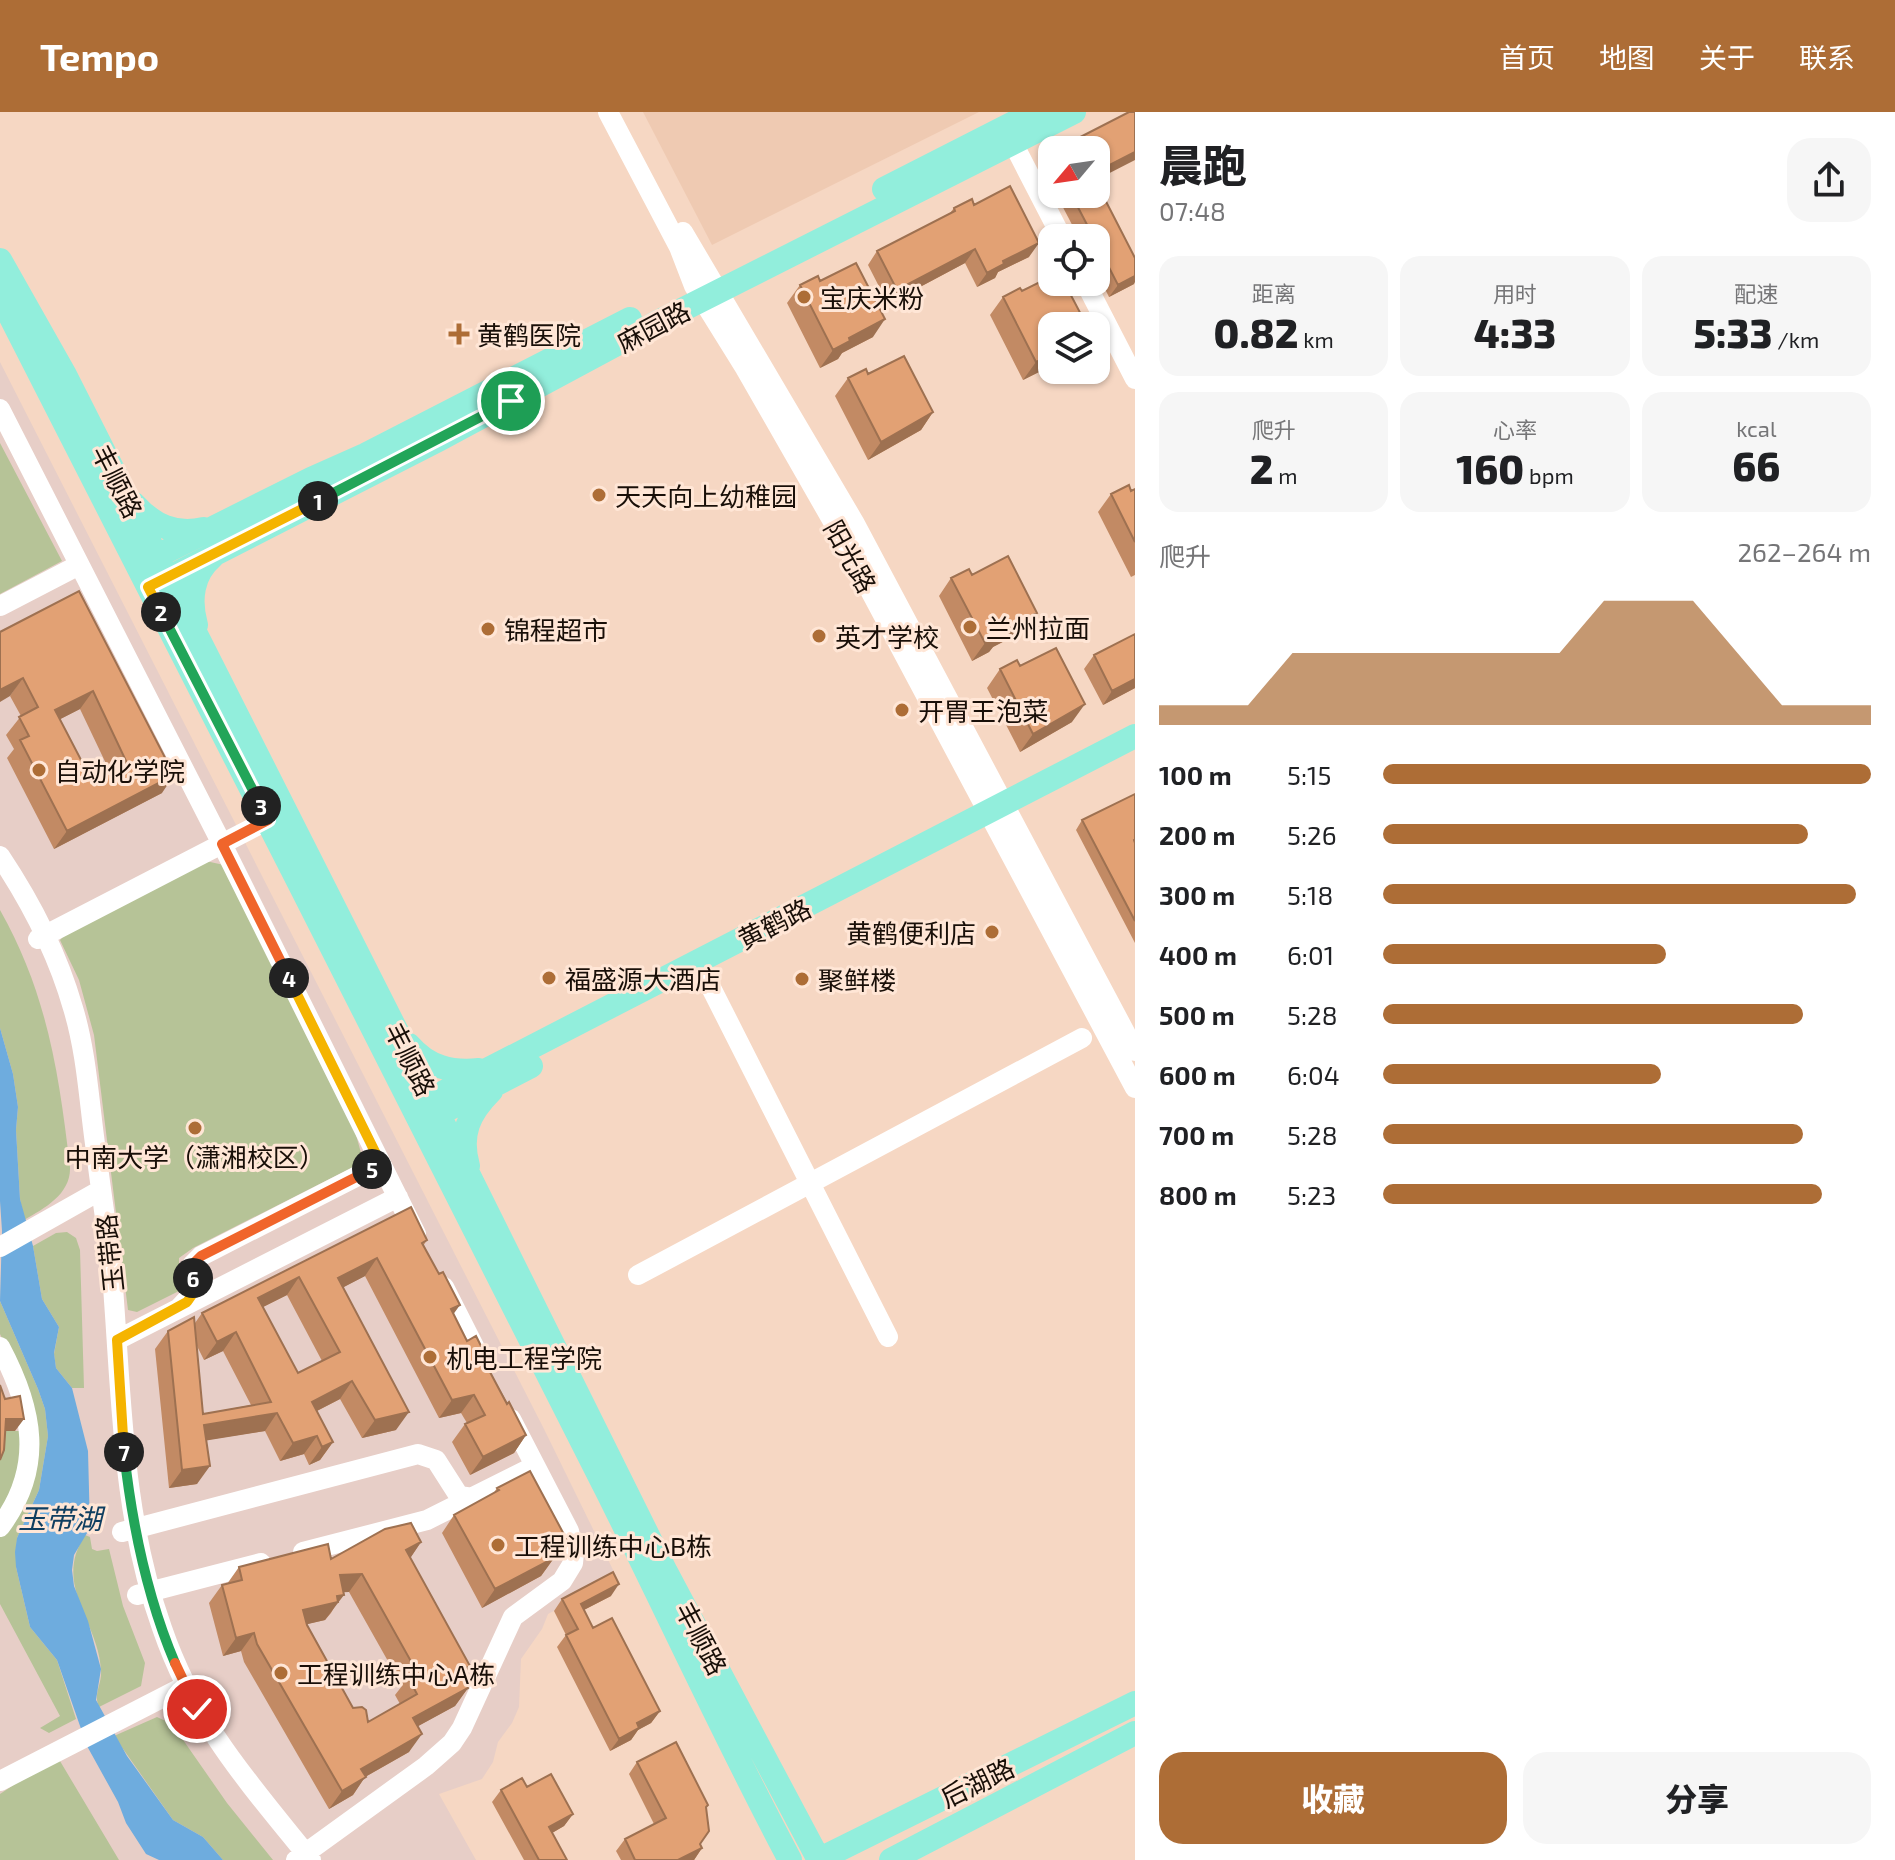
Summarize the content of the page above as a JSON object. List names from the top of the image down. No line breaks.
{"streets":{"main road":["麻园路","丰顺路","黄鹤路","后湖路"],"street":["阳光路","玉带路"]},"crossings":[["麻园路","丰顺路"],["麻园路","阳光路"],["丰顺路","黄鹤路"],["丰顺路","后湖路"],["阳光路","黄鹤路"]],"water":["玉带湖"],"places":{"other":["宝庆米粉","天天向上幼稚园","兰州拉面","锦程超市","英才学校","开胃王泡菜","自动化学院","黄鹤便利店","福盛源大酒店","聚鲜楼","中南大学（潇湘校区）","机电工程学院","工程训练中心B栋","工程训练中心A栋"],"health":["黄鹤医院"]},"north":"bottom left","page":{"header":"Tempo","nav":["首页","地图","关于","联系"],"heading":["晨跑","07:48"],"stats":[["距离","0.82 km"],["用时","4:33"],["配速","5:33 /km"],["爬升","2 m"],["心率","160 bpm"],["kcal","66"]],"pins":["1","2","3","4","5","6","7"],"chart":["爬升","262–264 m"],"list":[{"name":"100 m","note":"5:15"},{"name":"200 m","note":"5:26"},{"name":"300 m","note":"5:18"},{"name":"400 m","note":"6:01"},{"name":"500 m","note":"5:28"},{"name":"600 m","note":"6:04"},{"name":"700 m","note":"5:28"},{"name":"800 m","note":"5:23"}],"buttons":["收藏","分享"]}}
